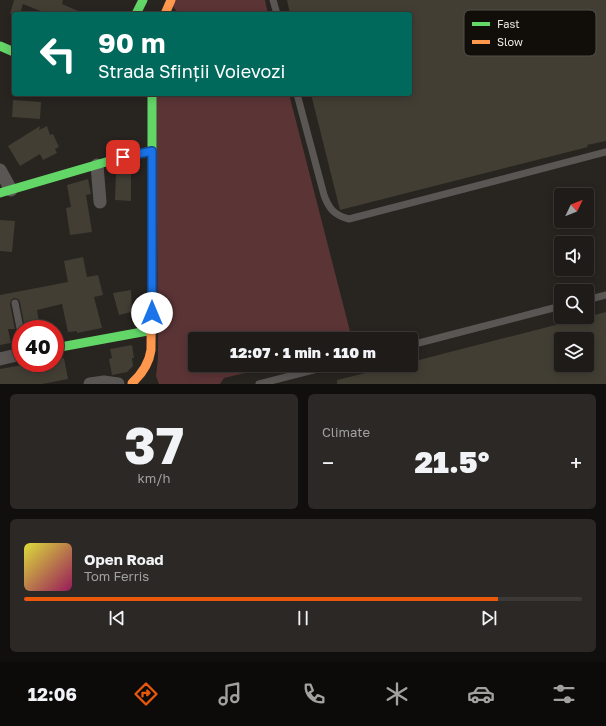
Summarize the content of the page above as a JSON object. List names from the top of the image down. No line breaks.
{"legend":["Fast","Slow"],"north":"top right","page":{"turn":["90 m","Strada Sfinții Voievozi"],"limit":"40","trip":"12:07 · 1 min · 110 m","tile":[["37","km/h"],"Climate"],"heat":["−","21.5°","+"],"song":["Open Road","Tom Ferris"],"tabs":"12:06"}}
